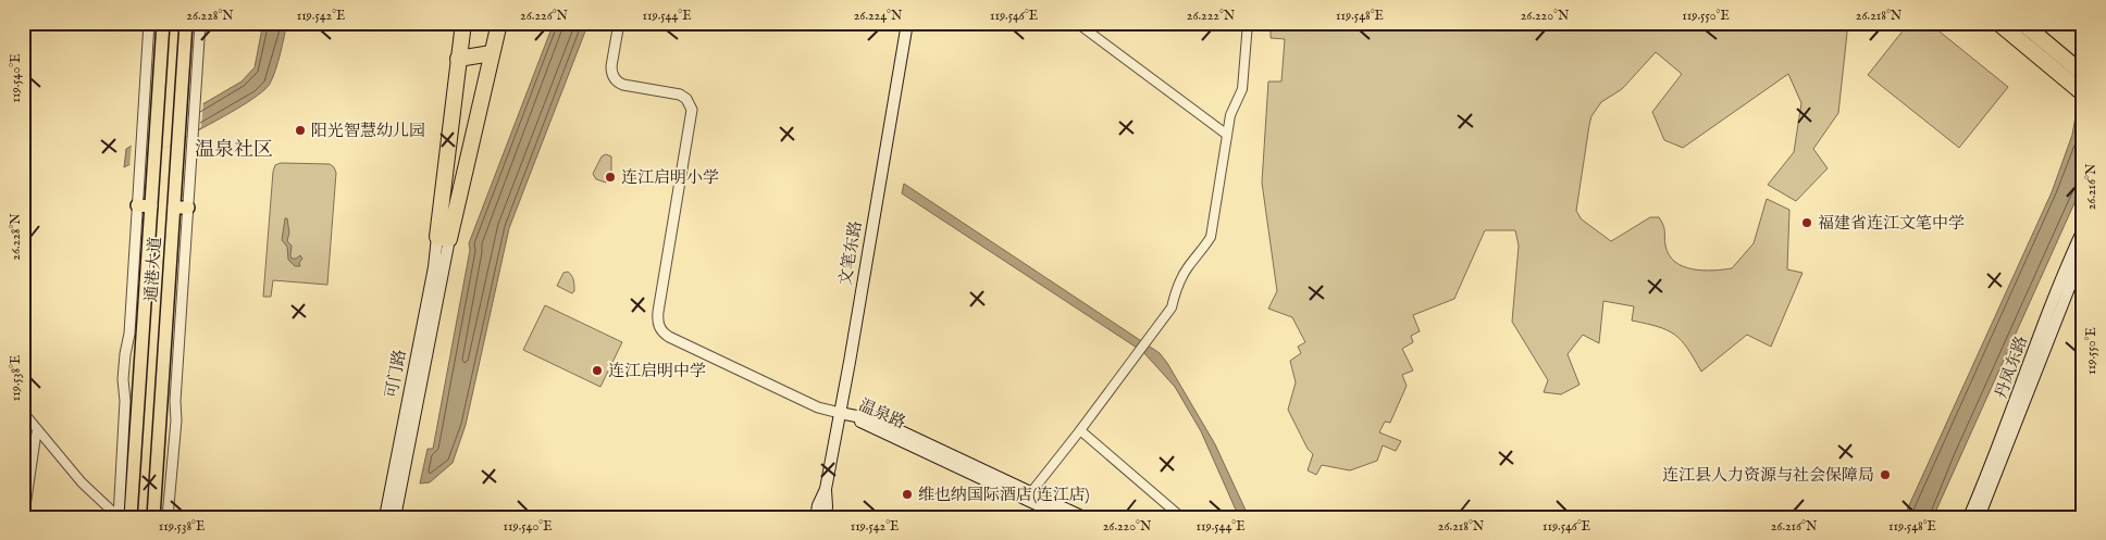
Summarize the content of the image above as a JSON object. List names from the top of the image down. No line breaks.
{"streets":{"main road":["文笔东路","通港大道","丹凤东路","可门路","温泉路"]},"crossings":[["文笔东路","温泉路"]],"districts":["温泉社区"],"places":["阳光智慧幼儿园","连江启明小学","福建省连江文笔中学","连江启明中学","连江县人力资源与社会保障局","维也纳国际酒店(连江店)"],"coordinates":["26.228°N","119.542°E","26.226°N","119.544°E","26.224°N","119.546°E","26.222°N","119.548°E","26.220°N","119.550°E","26.218°N","119.540°E","26.216°N","119.538°E"]}
